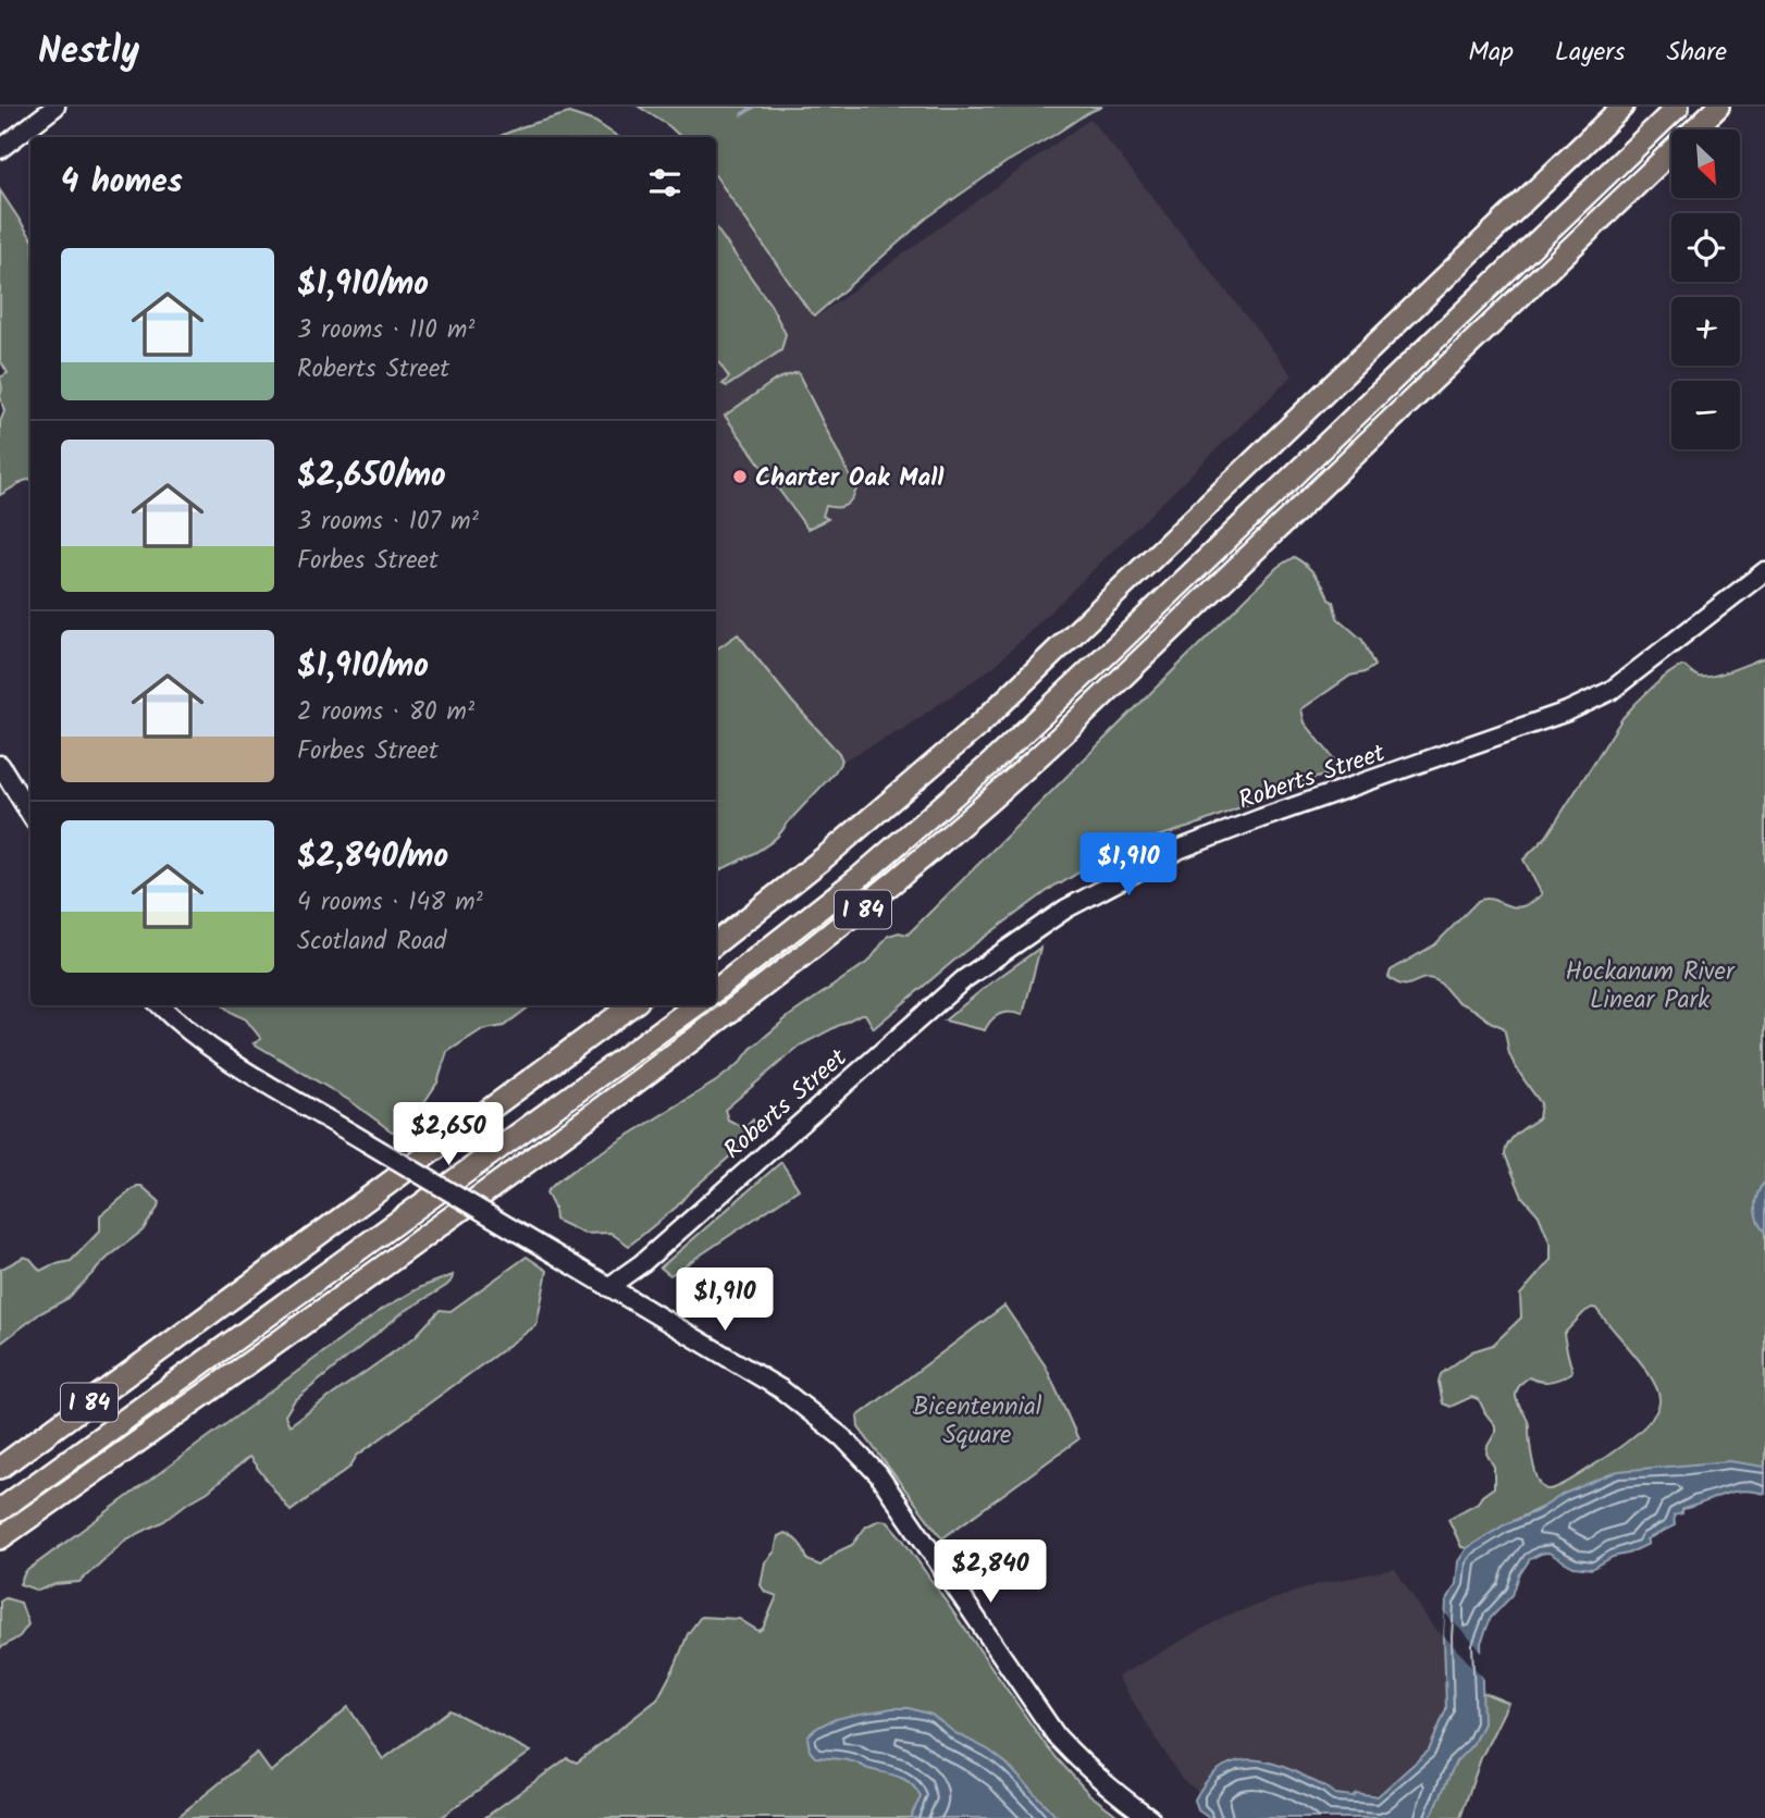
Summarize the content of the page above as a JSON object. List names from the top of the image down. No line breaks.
{"streets":{"highway":["I 84"],"main road":["Roberts Street"]},"parks":["Hockanum River Linear Park","Bicentennial Square"],"places":["Charter Oak Mall"],"north":"bottom right","page":{"header":"Nestly","nav":["Map","Layers","Share"],"map_buttons":["+","−"],"heading":"4 homes","list":[{"name":"$1,910/mo","note":"3 rooms · 110 m² · Roberts Street"},{"name":"$2,650/mo","note":"3 rooms · 107 m² · Forbes Street"},{"name":"$1,910/mo","note":"2 rooms · 80 m² · Forbes Street"},{"name":"$2,840/mo","note":"4 rooms · 148 m² · Scotland Road"}],"price":["$1,910","$2,650","$1,910","$2,840"]}}
